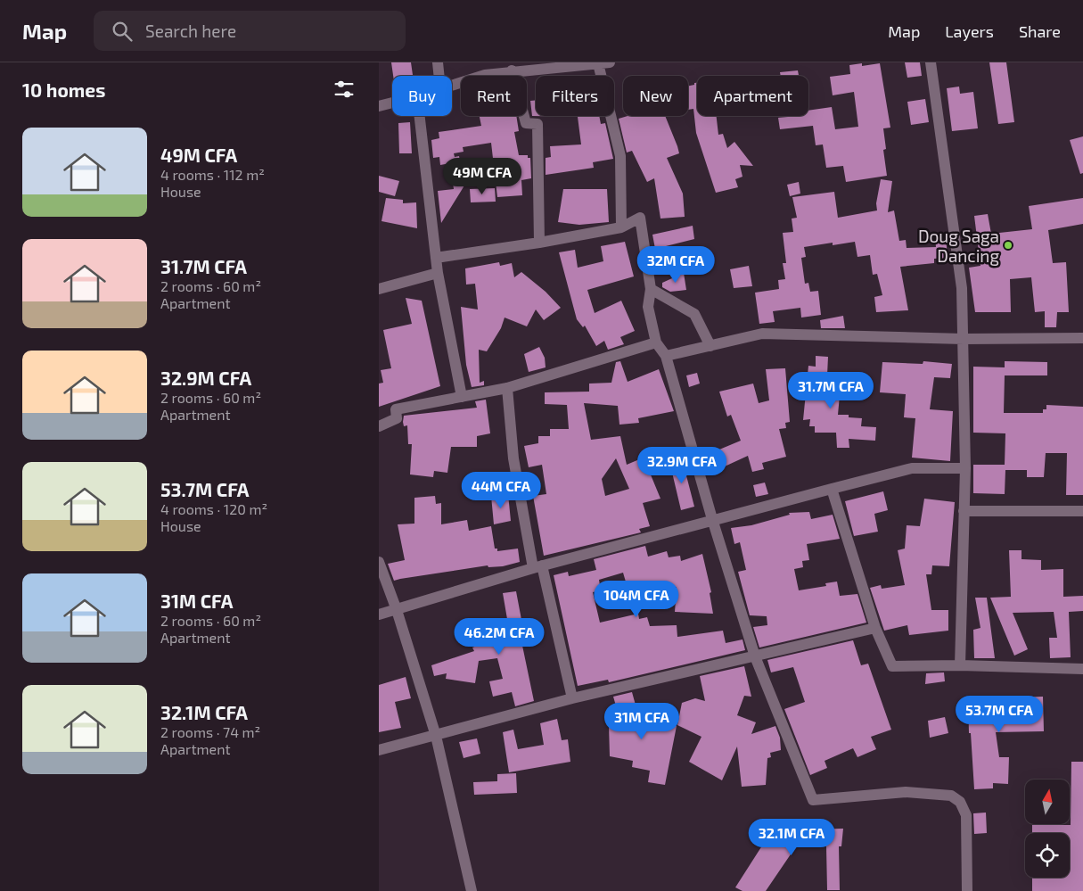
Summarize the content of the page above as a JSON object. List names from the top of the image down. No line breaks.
{"places":["Doug Saga Dancing"],"north":"top","page":{"header":"Map","search":"Search here","nav":["Map","Layers","Share"],"heading":"10 homes","chip":["Buy","Rent","Filters","New","Apartment"],"list":[{"name":"49M CFA","note":"4 rooms · 112 m² · House"},{"name":"31.7M CFA","note":"2 rooms · 60 m² · Apartment"},{"name":"32.9M CFA","note":"2 rooms · 60 m² · Apartment"},{"name":"53.7M CFA","note":"4 rooms · 120 m² · House"},{"name":"31M CFA","note":"2 rooms · 60 m² · Apartment"},{"name":"32.1M CFA","note":"2 rooms · 74 m² · Apartment"}],"price":["49M CFA","32M CFA","31.7M CFA","32.9M CFA","44M CFA","104M CFA","46.2M CFA","53.7M CFA","31M CFA","32.1M CFA"]}}
